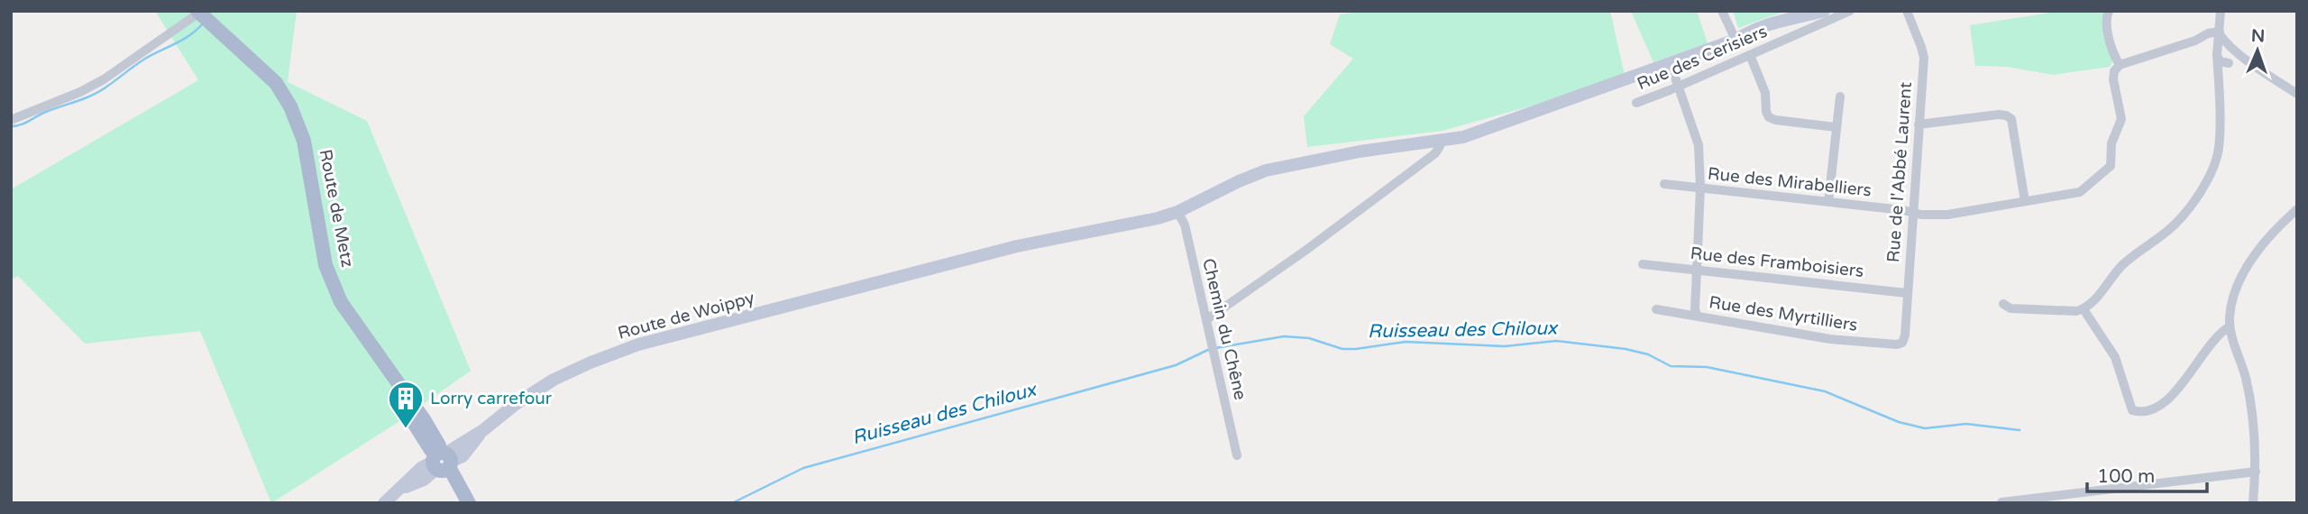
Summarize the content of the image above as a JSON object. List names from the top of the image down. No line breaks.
{"streets":{"main road":["Route de Metz"],"street":["Rue des Cerisiers","Rue de l'Abbé Laurent","Rue des Mirabelliers","Rue des Framboisiers","Rue des Myrtilliers","Route de Woippy","Chemin du Chêne"]},"crossings":[["Rue de l'Abbé Laurent","Rue des Mirabelliers"],["Rue de l'Abbé Laurent","Rue des Framboisiers"],["Rue de l'Abbé Laurent","Rue des Myrtilliers"],["Route de Metz","Route de Woippy"],["Route de Woippy","Chemin du Chêne"]],"water":["Ruisseau des Chiloux"],"places":{"building":["Lorry carrefour"]},"scale_bar":"100 m","north":"top"}
